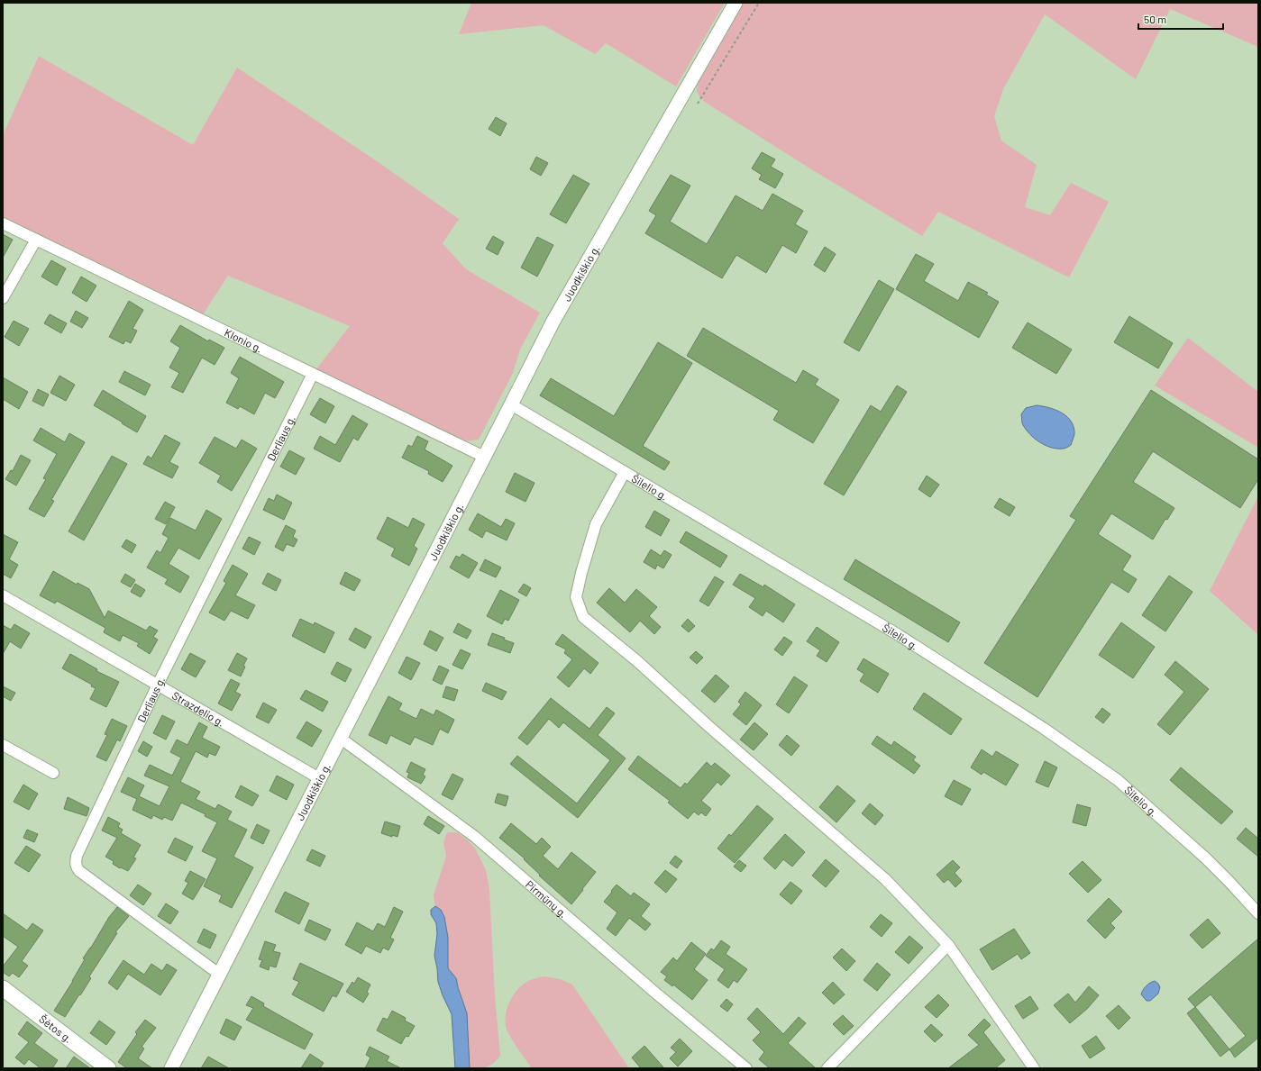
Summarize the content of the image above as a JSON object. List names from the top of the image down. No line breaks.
{"streets":{"main road":["Šėtos g."],"street":["Juodkiškio g.","Klonio g.","Derliaus g.","Šilelio g.","Strazdelio g.","Pirmūnų g."]},"crossings":[["Juodkiškio g.","Klonio g."],["Juodkiškio g.","Derliaus g."],["Juodkiškio g.","Šilelio g."],["Juodkiškio g.","Strazdelio g."],["Juodkiškio g.","Pirmūnų g."],["Klonio g.","Derliaus g."],["Derliaus g.","Strazdelio g."]],"scale_bar":"50 m"}
